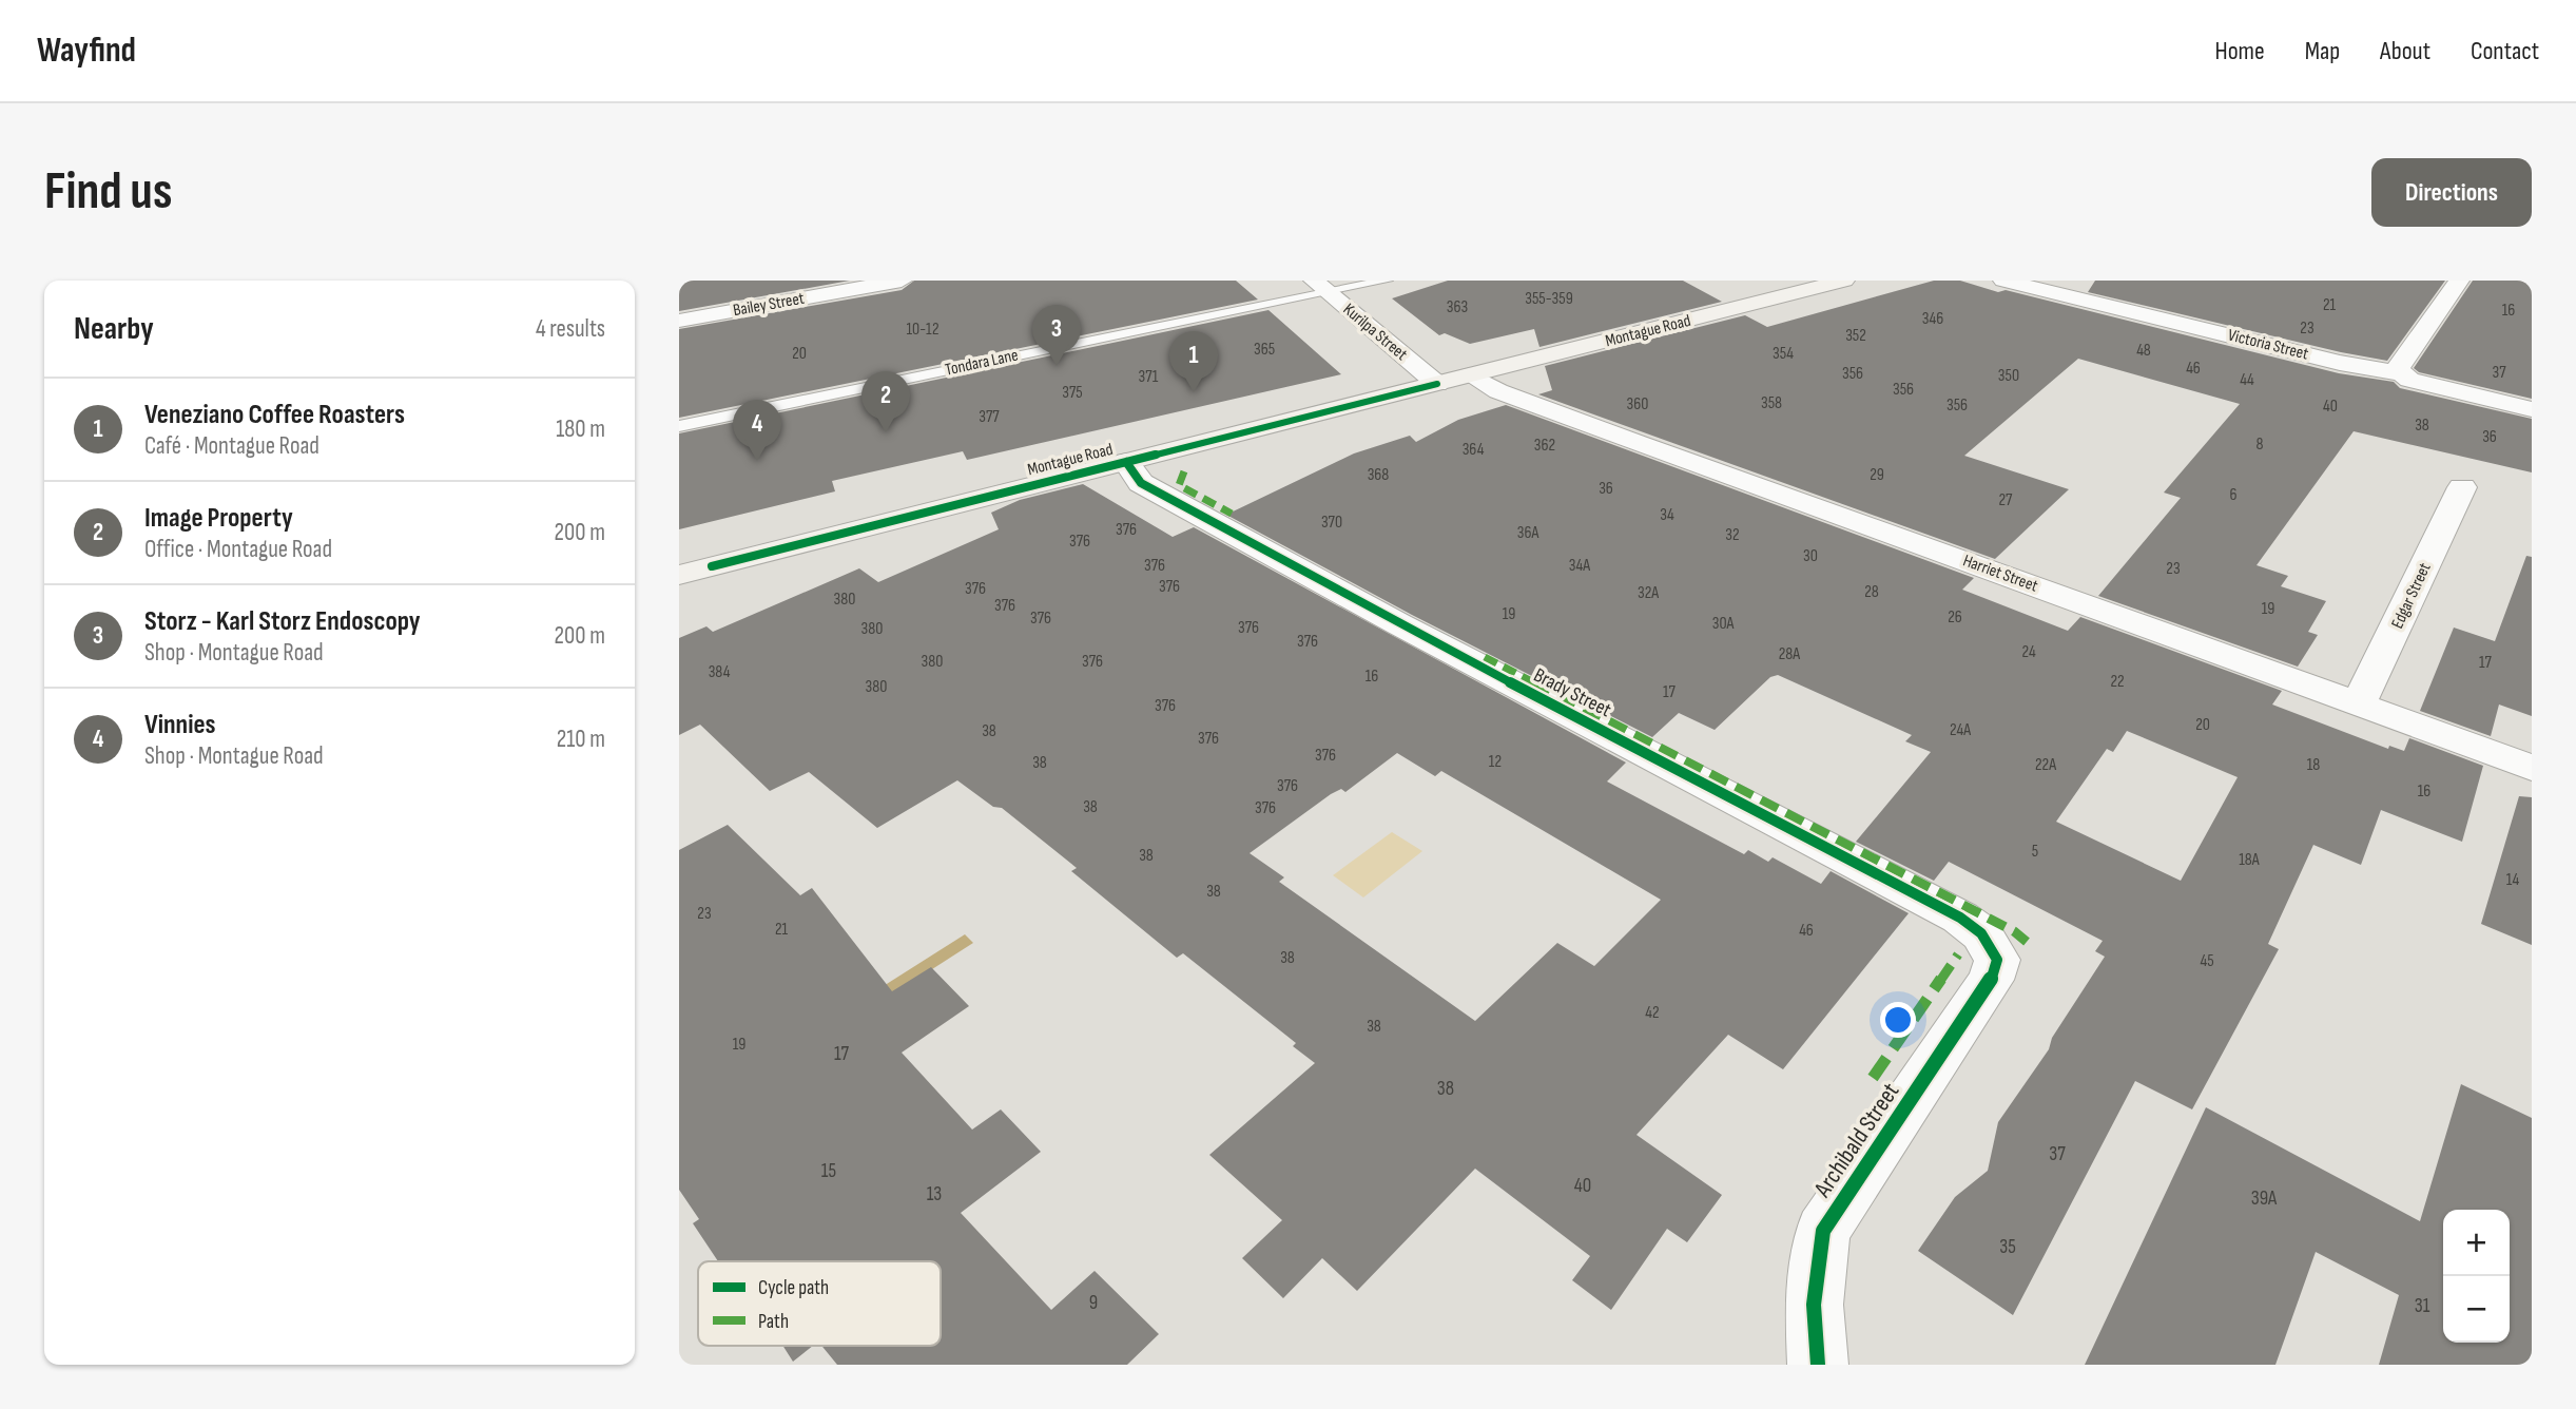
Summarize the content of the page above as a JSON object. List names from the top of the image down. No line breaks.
{"streets":{"street":["Bailey Street","Montague Road","Kurilpa Street","Victoria Street","Harriet Street","Edgar Street","Brady Street","Archibald Street"],"lane":["Tondara Lane"]},"crossings":[["Montague Road","Kurilpa Street"],["Montague Road","Harriet Street"],["Montague Road","Brady Street"],["Kurilpa Street","Tondara Lane"],["Harriet Street","Edgar Street"],["Brady Street","Archibald Street"]],"house_numbers":["355-359","21","363","16","346","23","10-12","352","365","48","20","354","46","37","356","350","371","44","356","375","358","360","356","40","377","38","36","8","362","364","368","29","36","6","27","34","370","376","36A","32","376","30","376","34A","23","376","376","28","32A","380","376","19","19","26","376","30A","376","380","376","24","28A","380","376","17","384","16","22","380","17","376","20","24A","38","376","376","12","38","22A","18","376","16","38","376","5","38","18A","14","38","23","21","46","38","45","42","38","19","17","38","37","15","40","13","39A","35","9","31"],"legend":["Cycle path","Path"],"page":{"header":"Wayfind","nav":["Home","Map","About","Contact"],"buttons":"Directions","title":"Find us","heading":["Nearby","4 results"],"pins":["3","1","2","4"],"list":[{"mark":"1","name":"Veneziano Coffee Roasters","note":"Café · Montague Road","value":"180 m"},{"mark":"2","name":"Image Property","note":"Office · Montague Road","value":"200 m"},{"mark":"3","name":"Storz - Karl Storz Endoscopy","note":"Shop · Montague Road","value":"200 m"},{"mark":"4","name":"Vinnies","note":"Shop · Montague Road","value":"210 m"}],"map_buttons":["+","−"]}}
